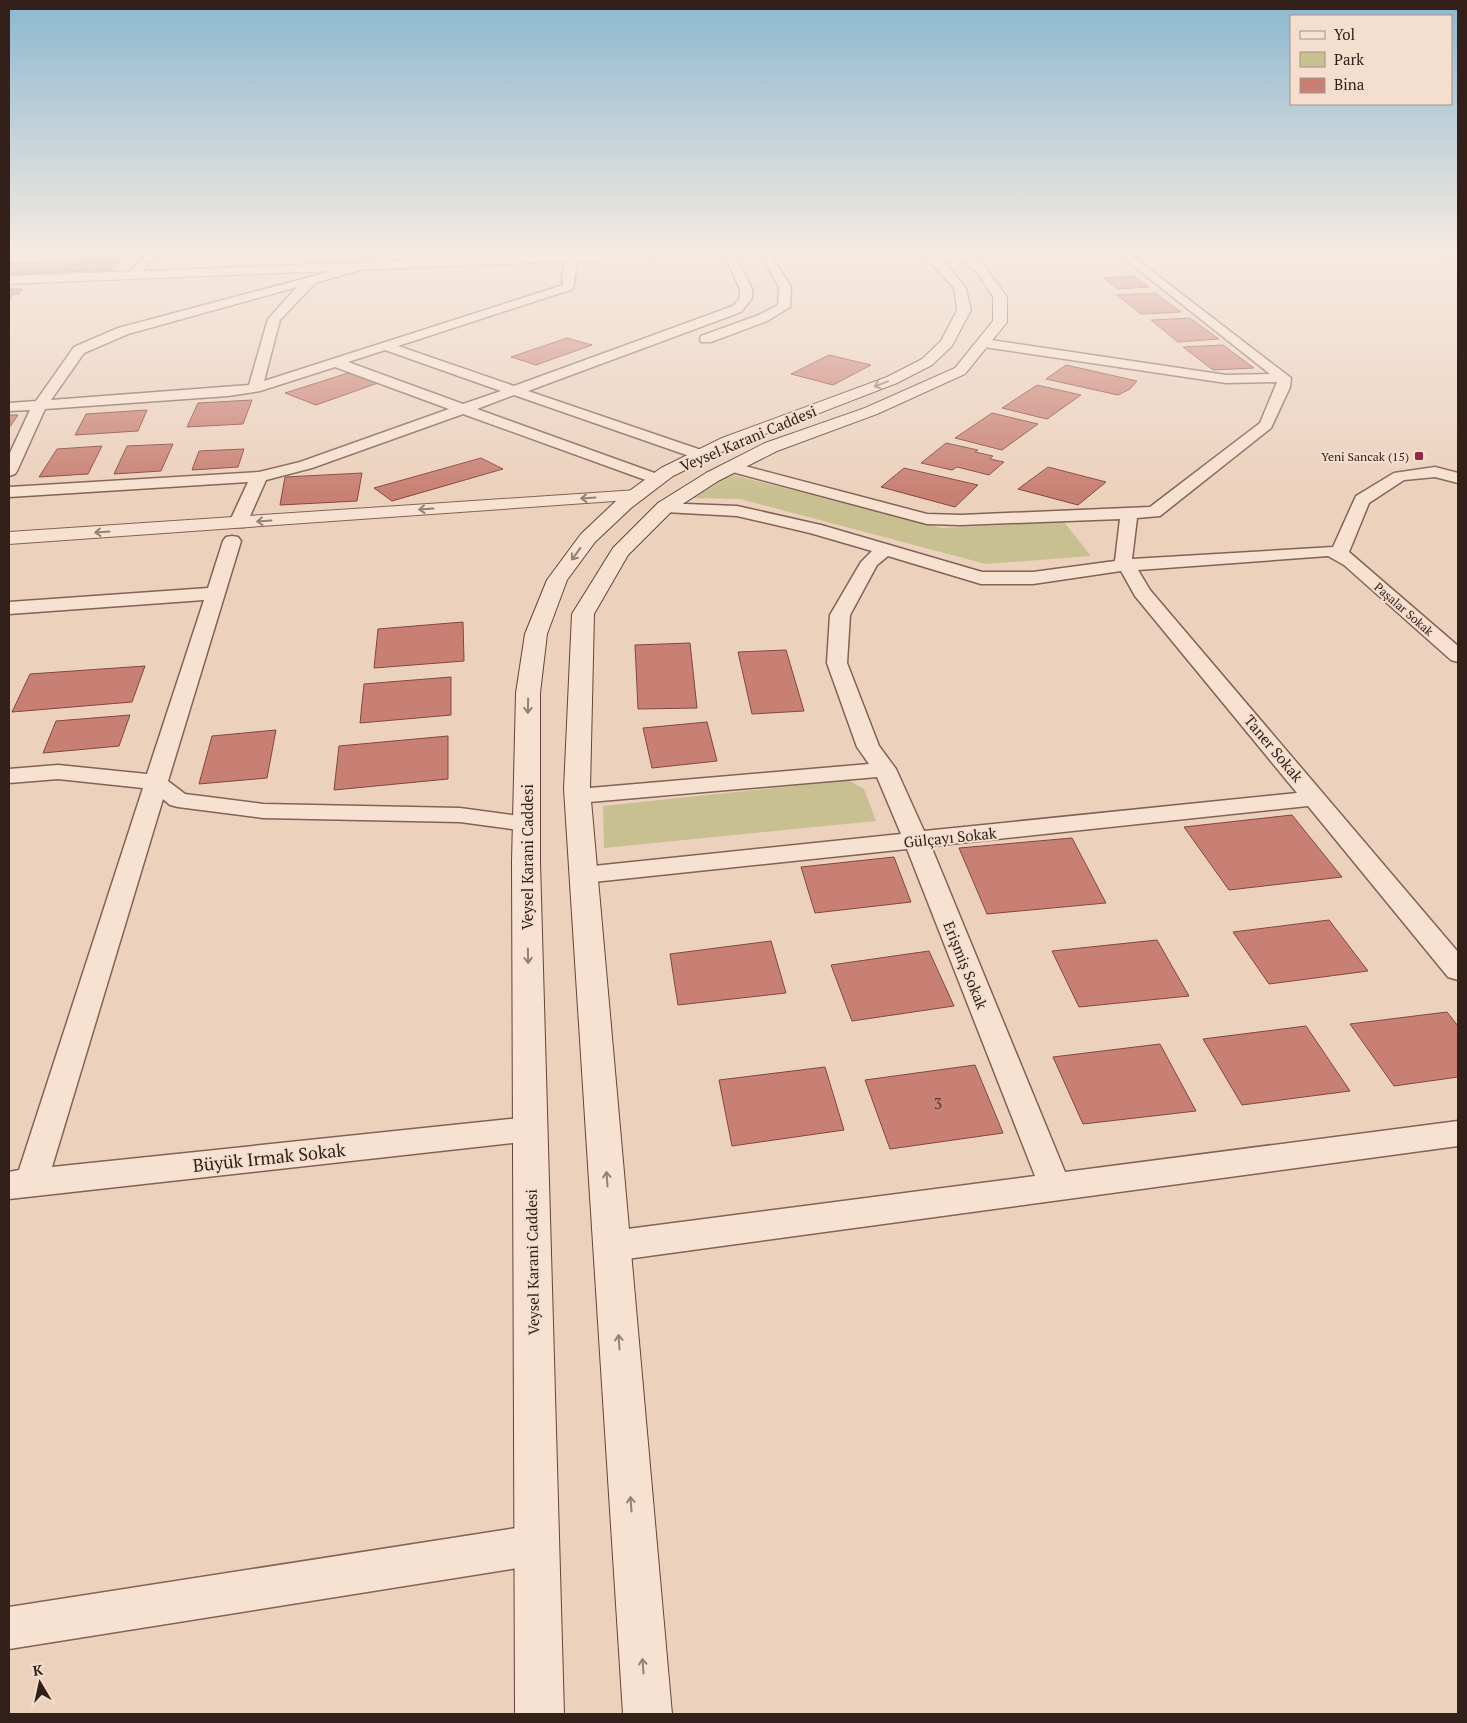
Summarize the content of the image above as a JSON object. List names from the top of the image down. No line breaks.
{"streets":{"main road":["Veysel Karani Caddesi"],"street":["Paşalar Sokak","Taner Sokak","Gülçayı Sokak","Erişmiş Sokak","Büyük Irmak Sokak"]},"crossings":[["Veysel Karani Caddesi","Gülçayı Sokak"],["Veysel Karani Caddesi","Büyük Irmak Sokak"],["Taner Sokak","Gülçayı Sokak"],["Gülçayı Sokak","Erişmiş Sokak"]],"places":{"transit":["Yeni Sancak (15)"]},"house_numbers":["3"],"legend":["Yol","Park","Bina"],"north":"top"}
